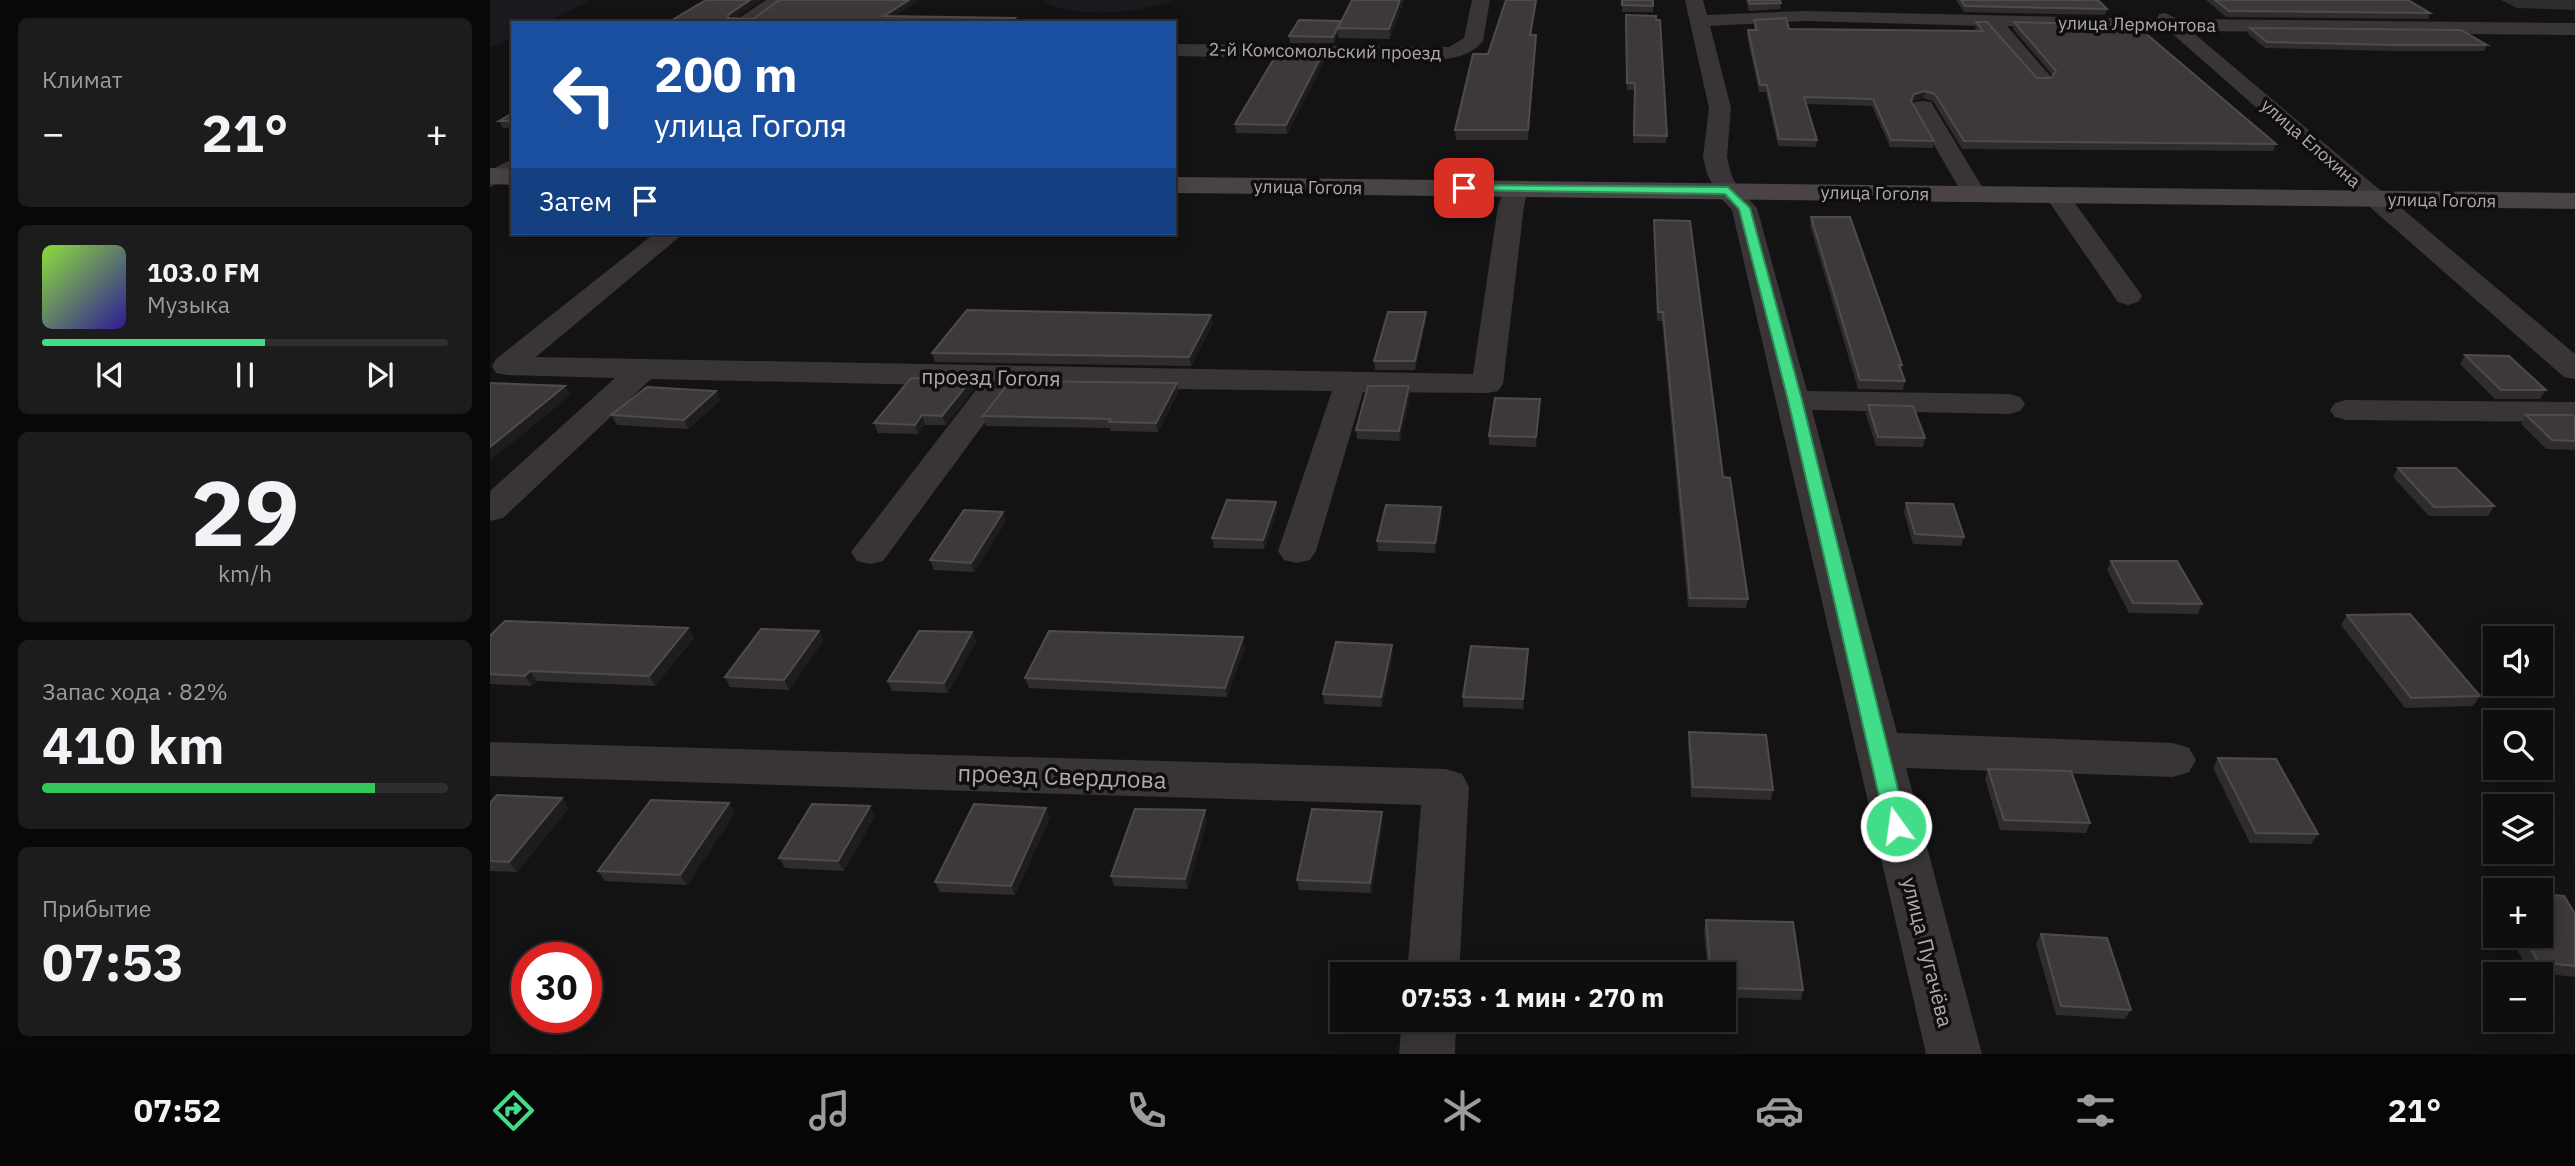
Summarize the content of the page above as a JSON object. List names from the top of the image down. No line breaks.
{"streets":{"street":["улица Лермонтова","2-й Комсомольский проезд","улица Елохина","улица Гоголя","проезд Гоголя","проезд Свердлова","улица Пугачёва"]},"crossings":[["улица Лермонтова","улица Елохина"],["улица Лермонтова","улица Пугачёва"],["улица Елохина","улица Гоголя"],["улица Гоголя","проезд Гоголя"],["улица Гоголя","улица Пугачёва"]],"page":{"tile":["Климат",["29","km/h"],["Запас хода · 82%","410 km"],["Прибытие","07:53"]],"turn":["200 m","улица Гоголя"],"heat":["−","21°","+"],"then":"Затем","song":["103.0 FM","Музыка"],"map_buttons":["+","−"],"limit":"30","trip":"07:53 · 1 мин · 270 m","tabs":["07:52","21°"]}}
